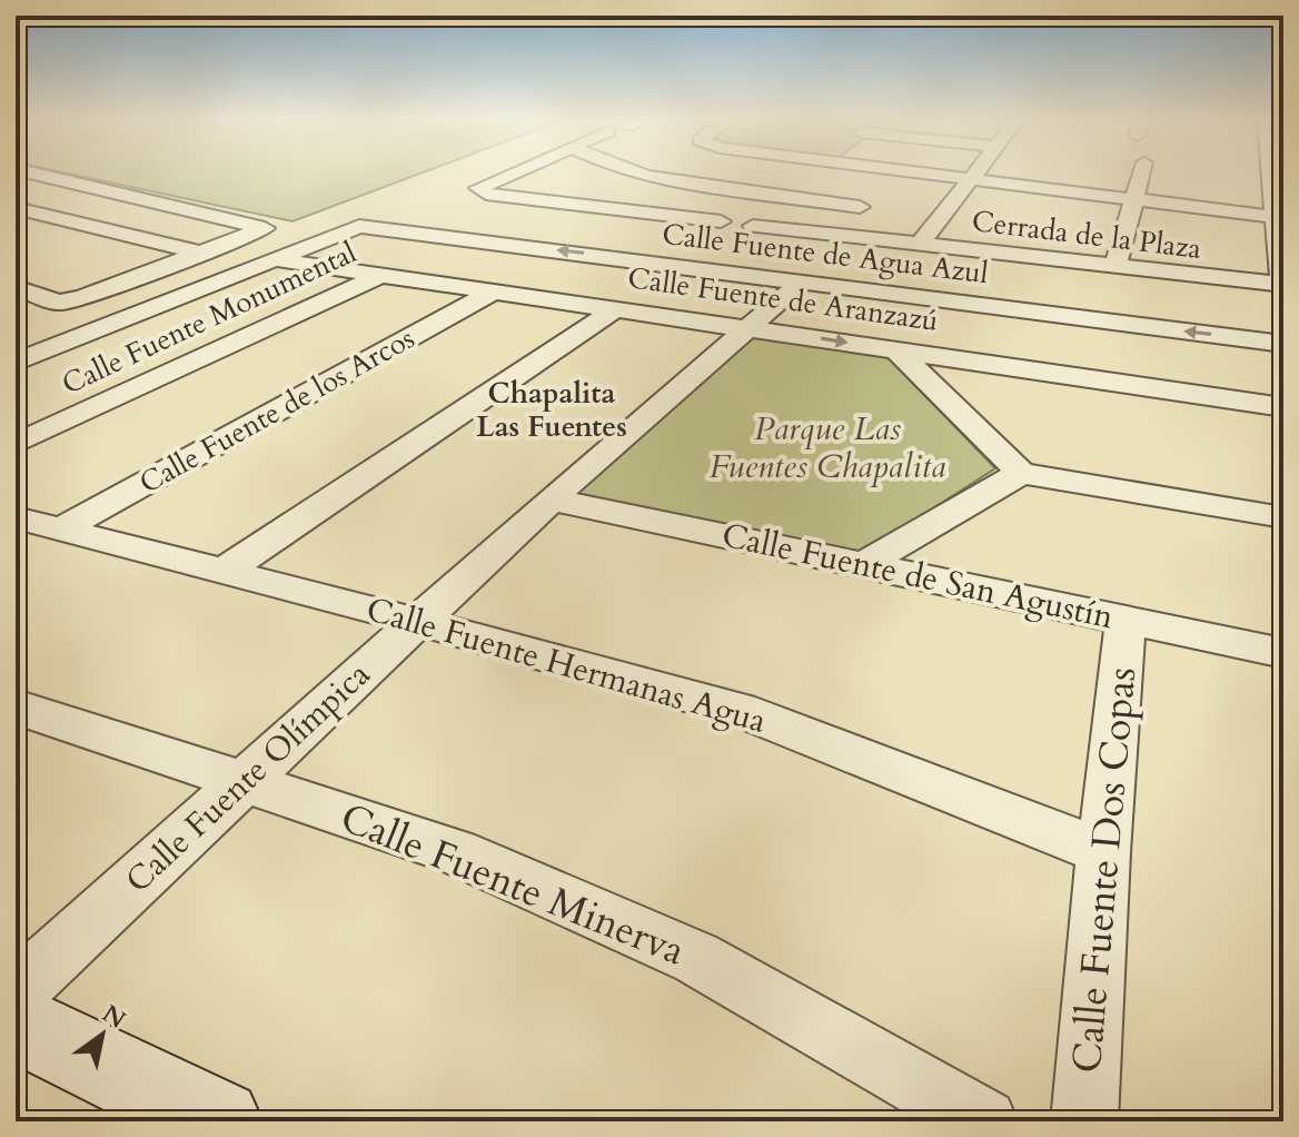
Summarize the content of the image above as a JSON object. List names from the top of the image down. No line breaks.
{"streets":{"street":["Cerrada de la Plaza","Calle Fuente de Agua Azul","Calle Fuente de Aranzazú","Calle Fuente Monumental","Calle Fuente de los Arcos","Calle Fuente de San Agustín","Calle Fuente Hermanas Agua","Calle Fuente Olímpica","Calle Fuente Dos Copas","Calle Fuente Minerva"]},"crossings":[["Calle Fuente de Agua Azul","Calle Fuente de Aranzazú"],["Calle Fuente de Agua Azul","Calle Fuente Olímpica"],["Calle Fuente de Aranzazú","Calle Fuente Monumental"],["Calle Fuente de Aranzazú","Calle Fuente de los Arcos"],["Calle Fuente de Aranzazú","Calle Fuente Olímpica"],["Calle Fuente de los Arcos","Calle Fuente Hermanas Agua"],["Calle Fuente de San Agustín","Calle Fuente Olímpica"],["Calle Fuente de San Agustín","Calle Fuente Dos Copas"],["Calle Fuente Hermanas Agua","Calle Fuente Olímpica"],["Calle Fuente Hermanas Agua","Calle Fuente Dos Copas"],["Calle Fuente Olímpica","Calle Fuente Minerva"]],"districts":["Chapalita Las Fuentes"],"parks":["Parque Las Fuentes Chapalita"],"north":"top right"}
